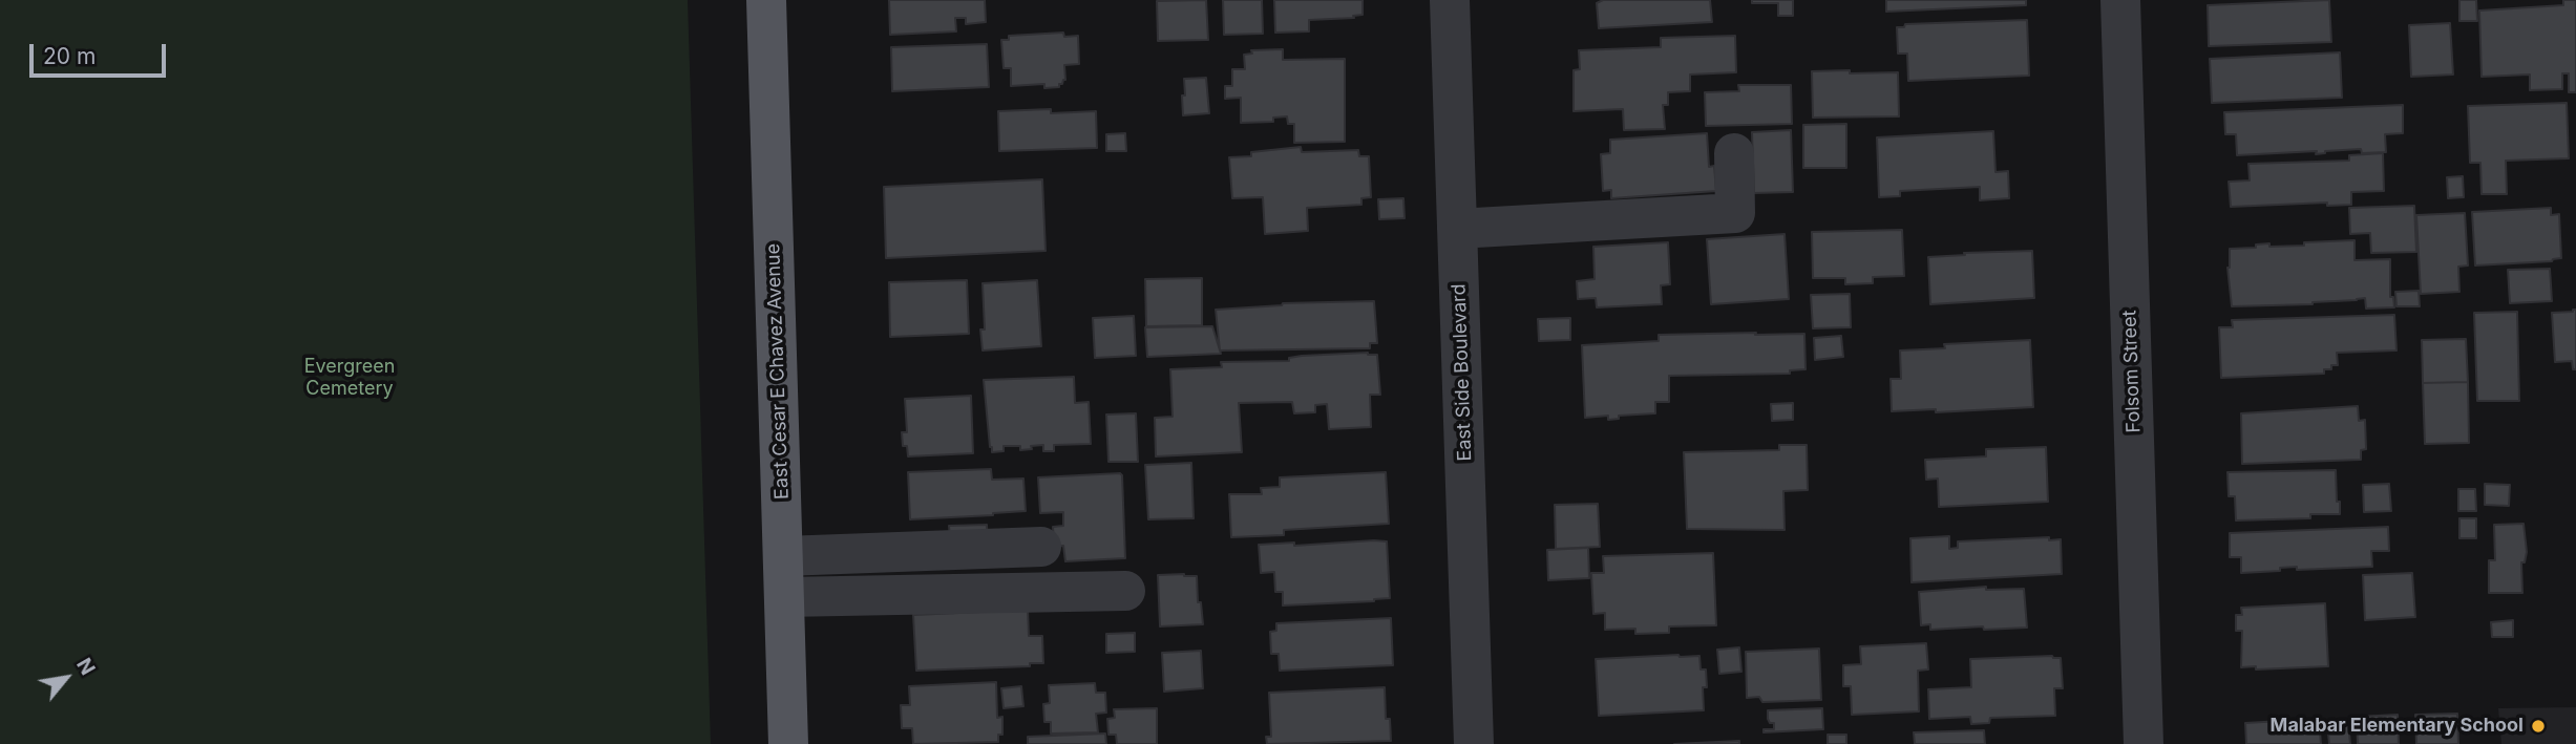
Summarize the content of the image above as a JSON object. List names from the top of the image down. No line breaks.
{"streets":{"main road":["East Cesar E Chavez Avenue"],"street":["Folsom Street","East Side Boulevard"]},"parks":["Evergreen Cemetery"],"places":["Malabar Elementary School"],"scale_bar":"20 m","north":"top right"}
